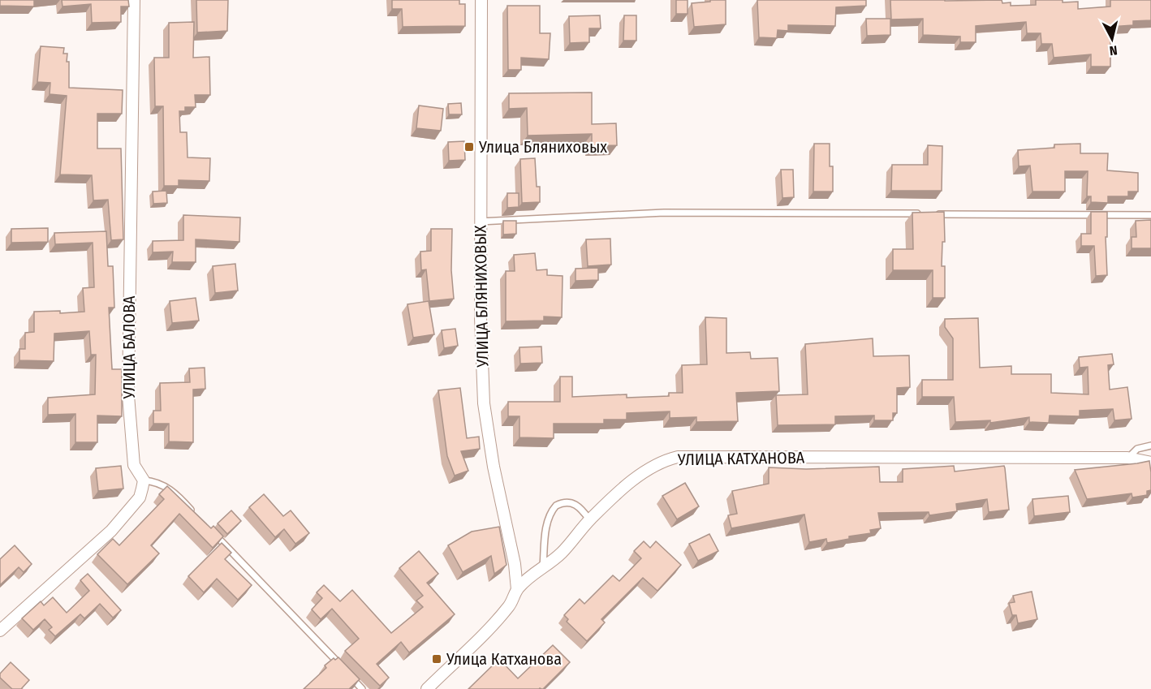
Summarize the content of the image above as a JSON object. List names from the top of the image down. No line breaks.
{"streets":{"street":["УЛИЦА БЛЯНИХОВЫХ","УЛИЦА БАЛОВА","УЛИЦА КАТХАНОВА"]},"crossings":[["УЛИЦА БЛЯНИХОВЫХ","УЛИЦА КАТХАНОВА"]],"places":{"transit":["Улица Бляниховых","Улица Катханова"]},"north":"bottom"}
